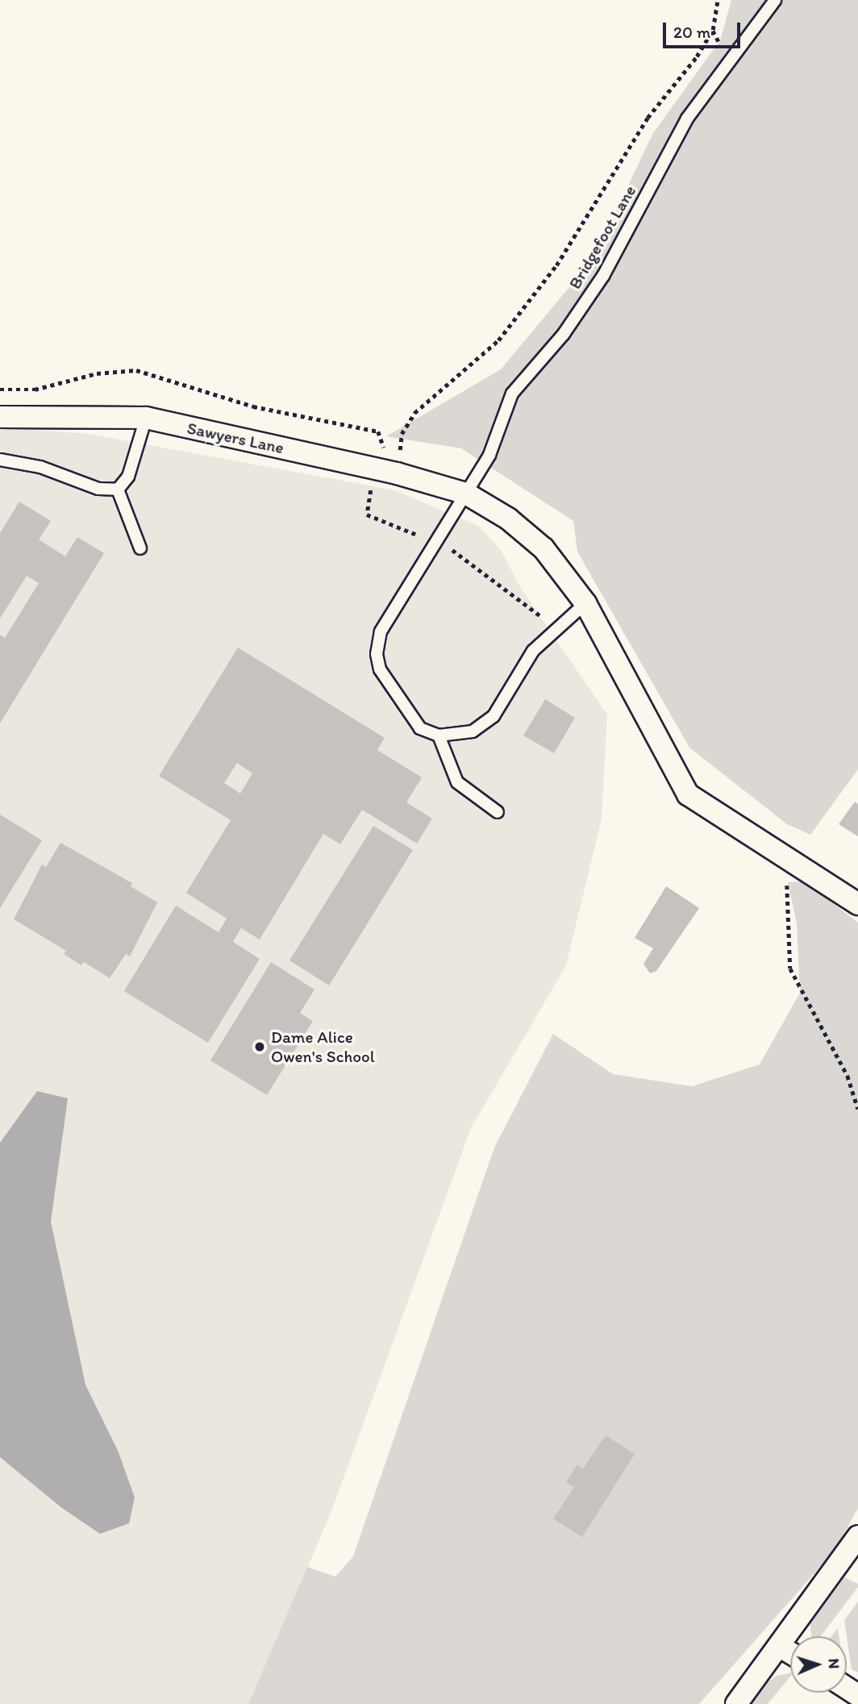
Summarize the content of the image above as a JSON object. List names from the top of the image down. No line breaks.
{"streets":{"street":["Sawyers Lane"],"lane":["Bridgefoot Lane"]},"crossings":[["Bridgefoot Lane","Sawyers Lane"]],"places":["Dame Alice Owen's School"],"scale_bar":"20 m","north":"right"}
